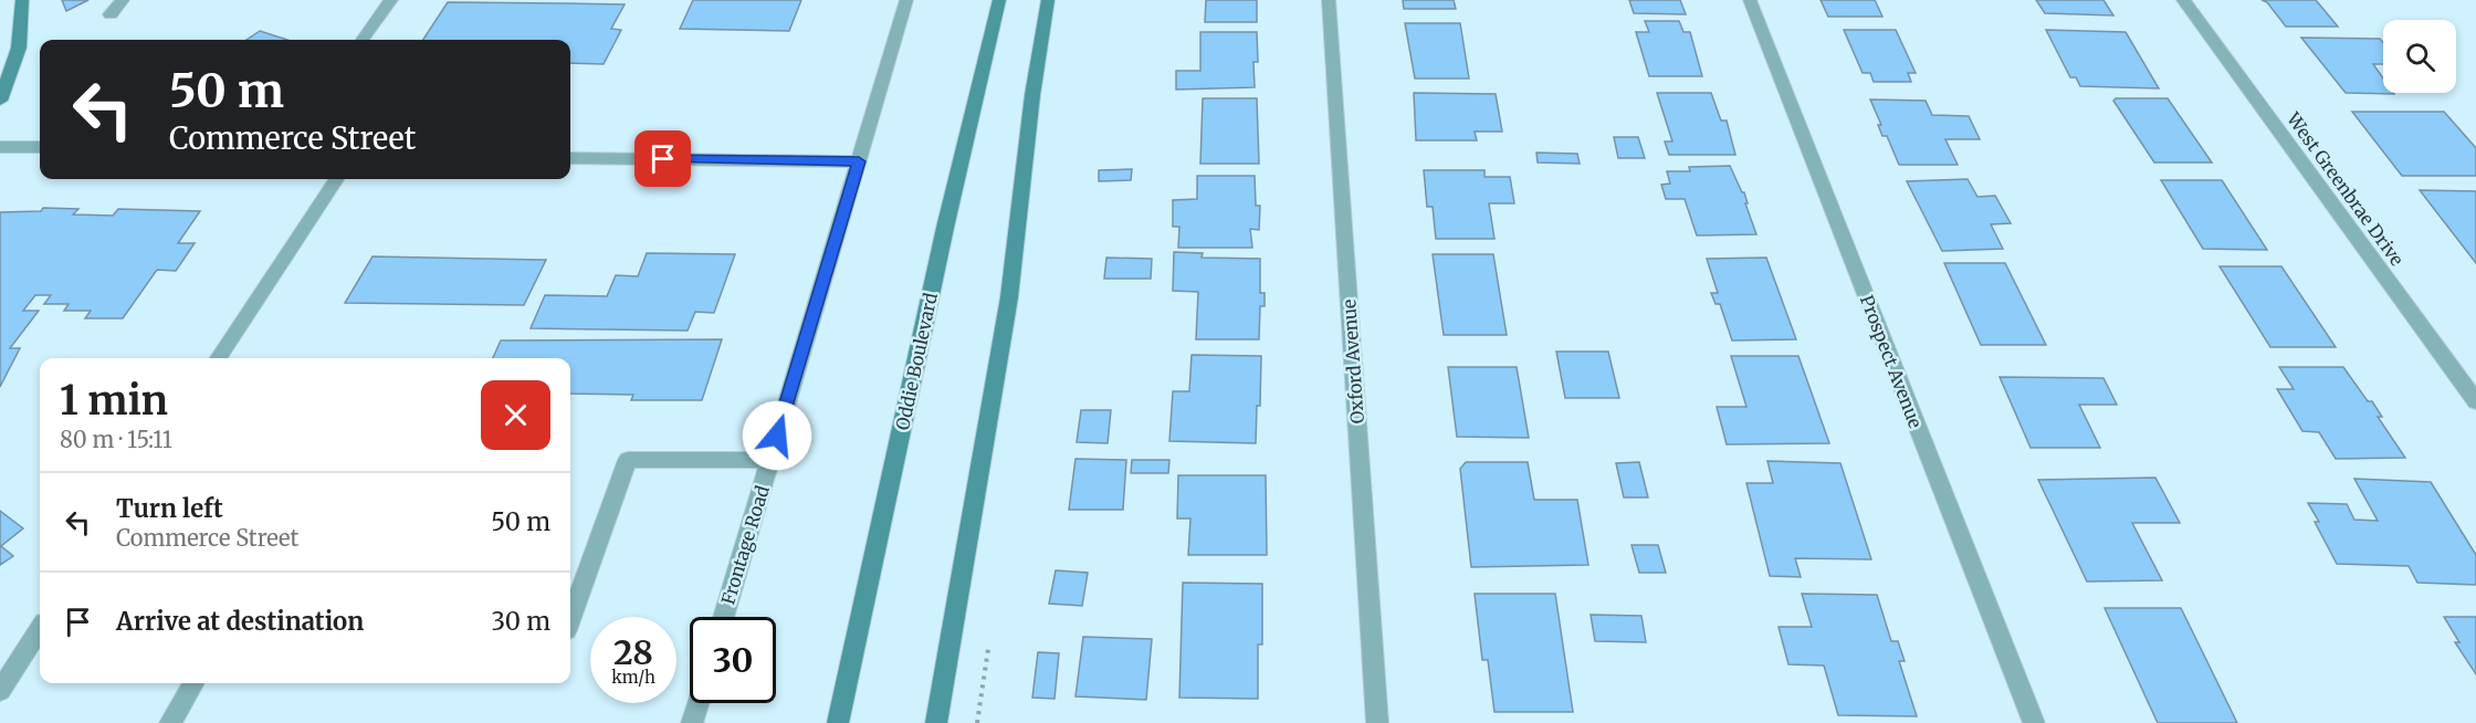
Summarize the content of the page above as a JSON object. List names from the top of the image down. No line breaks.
{"streets":{"main road":["Oddie Boulevard"],"street":["West Greenbrae Drive","Oxford Avenue","Prospect Avenue","Frontage Road"]},"page":{"turn":["50 m","Commerce Street"],"heading":["1 min","80 m · 15:11"],"list":[{"name":"Turn left","note":"Commerce Street","value":"50 m"},{"name":"Arrive at destination","value":"30 m"}],"speed":"28 km/h","limit":"30"}}
